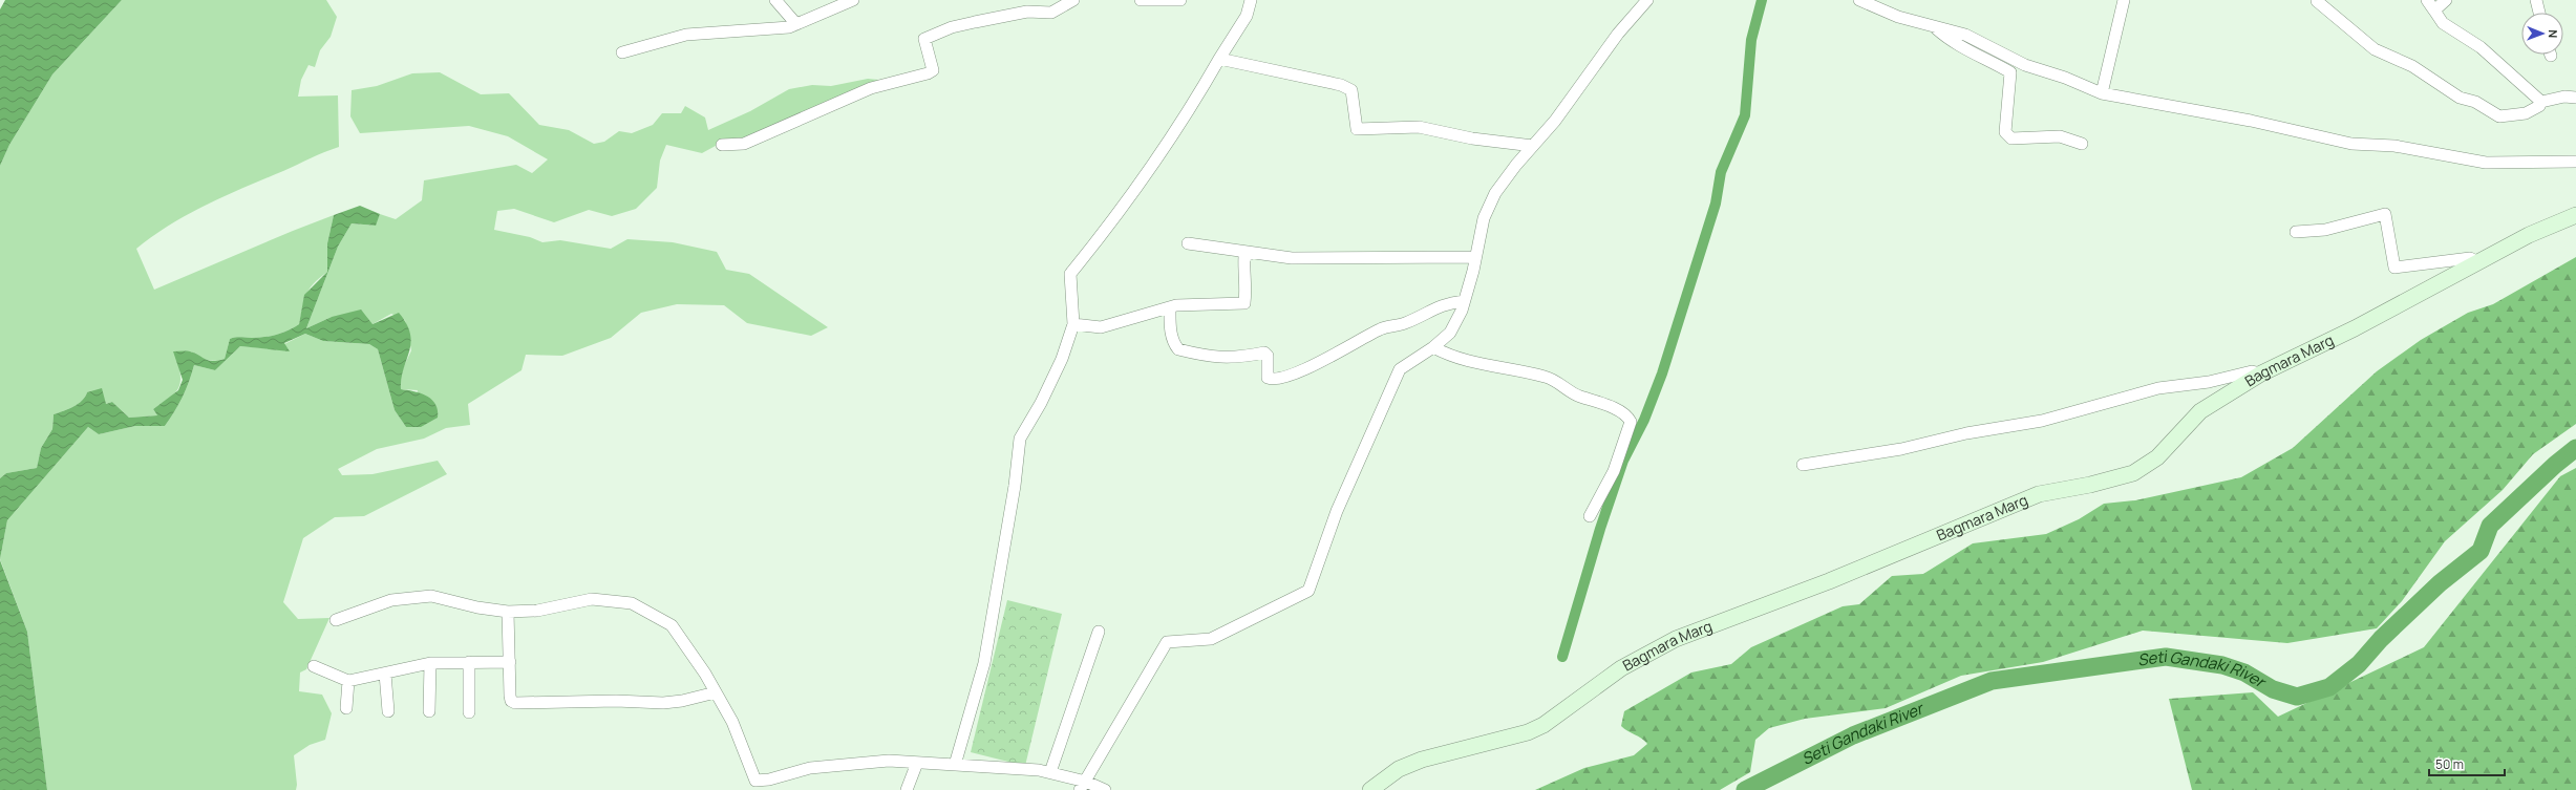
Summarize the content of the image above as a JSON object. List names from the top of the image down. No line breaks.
{"streets":{"main road":["Bagmara Marg"]},"water":["Seti Gandaki River"],"scale_bar":"50 m","north":"right"}
